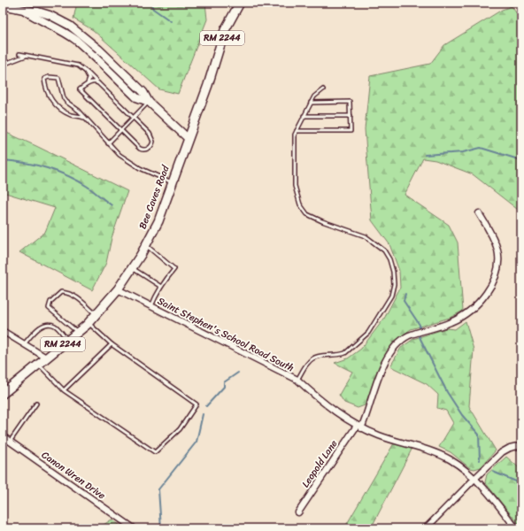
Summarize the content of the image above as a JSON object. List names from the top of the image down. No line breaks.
{"streets":{"main road":["RM 2244","Bee Caves Road"],"street":["Saint Stephen's School Road South","Leopold Lane","Canon Wren Drive"]},"crossings":[["Bee Caves Road","Saint Stephen's School Road South"],["Saint Stephen's School Road South","Leopold Lane"]]}
